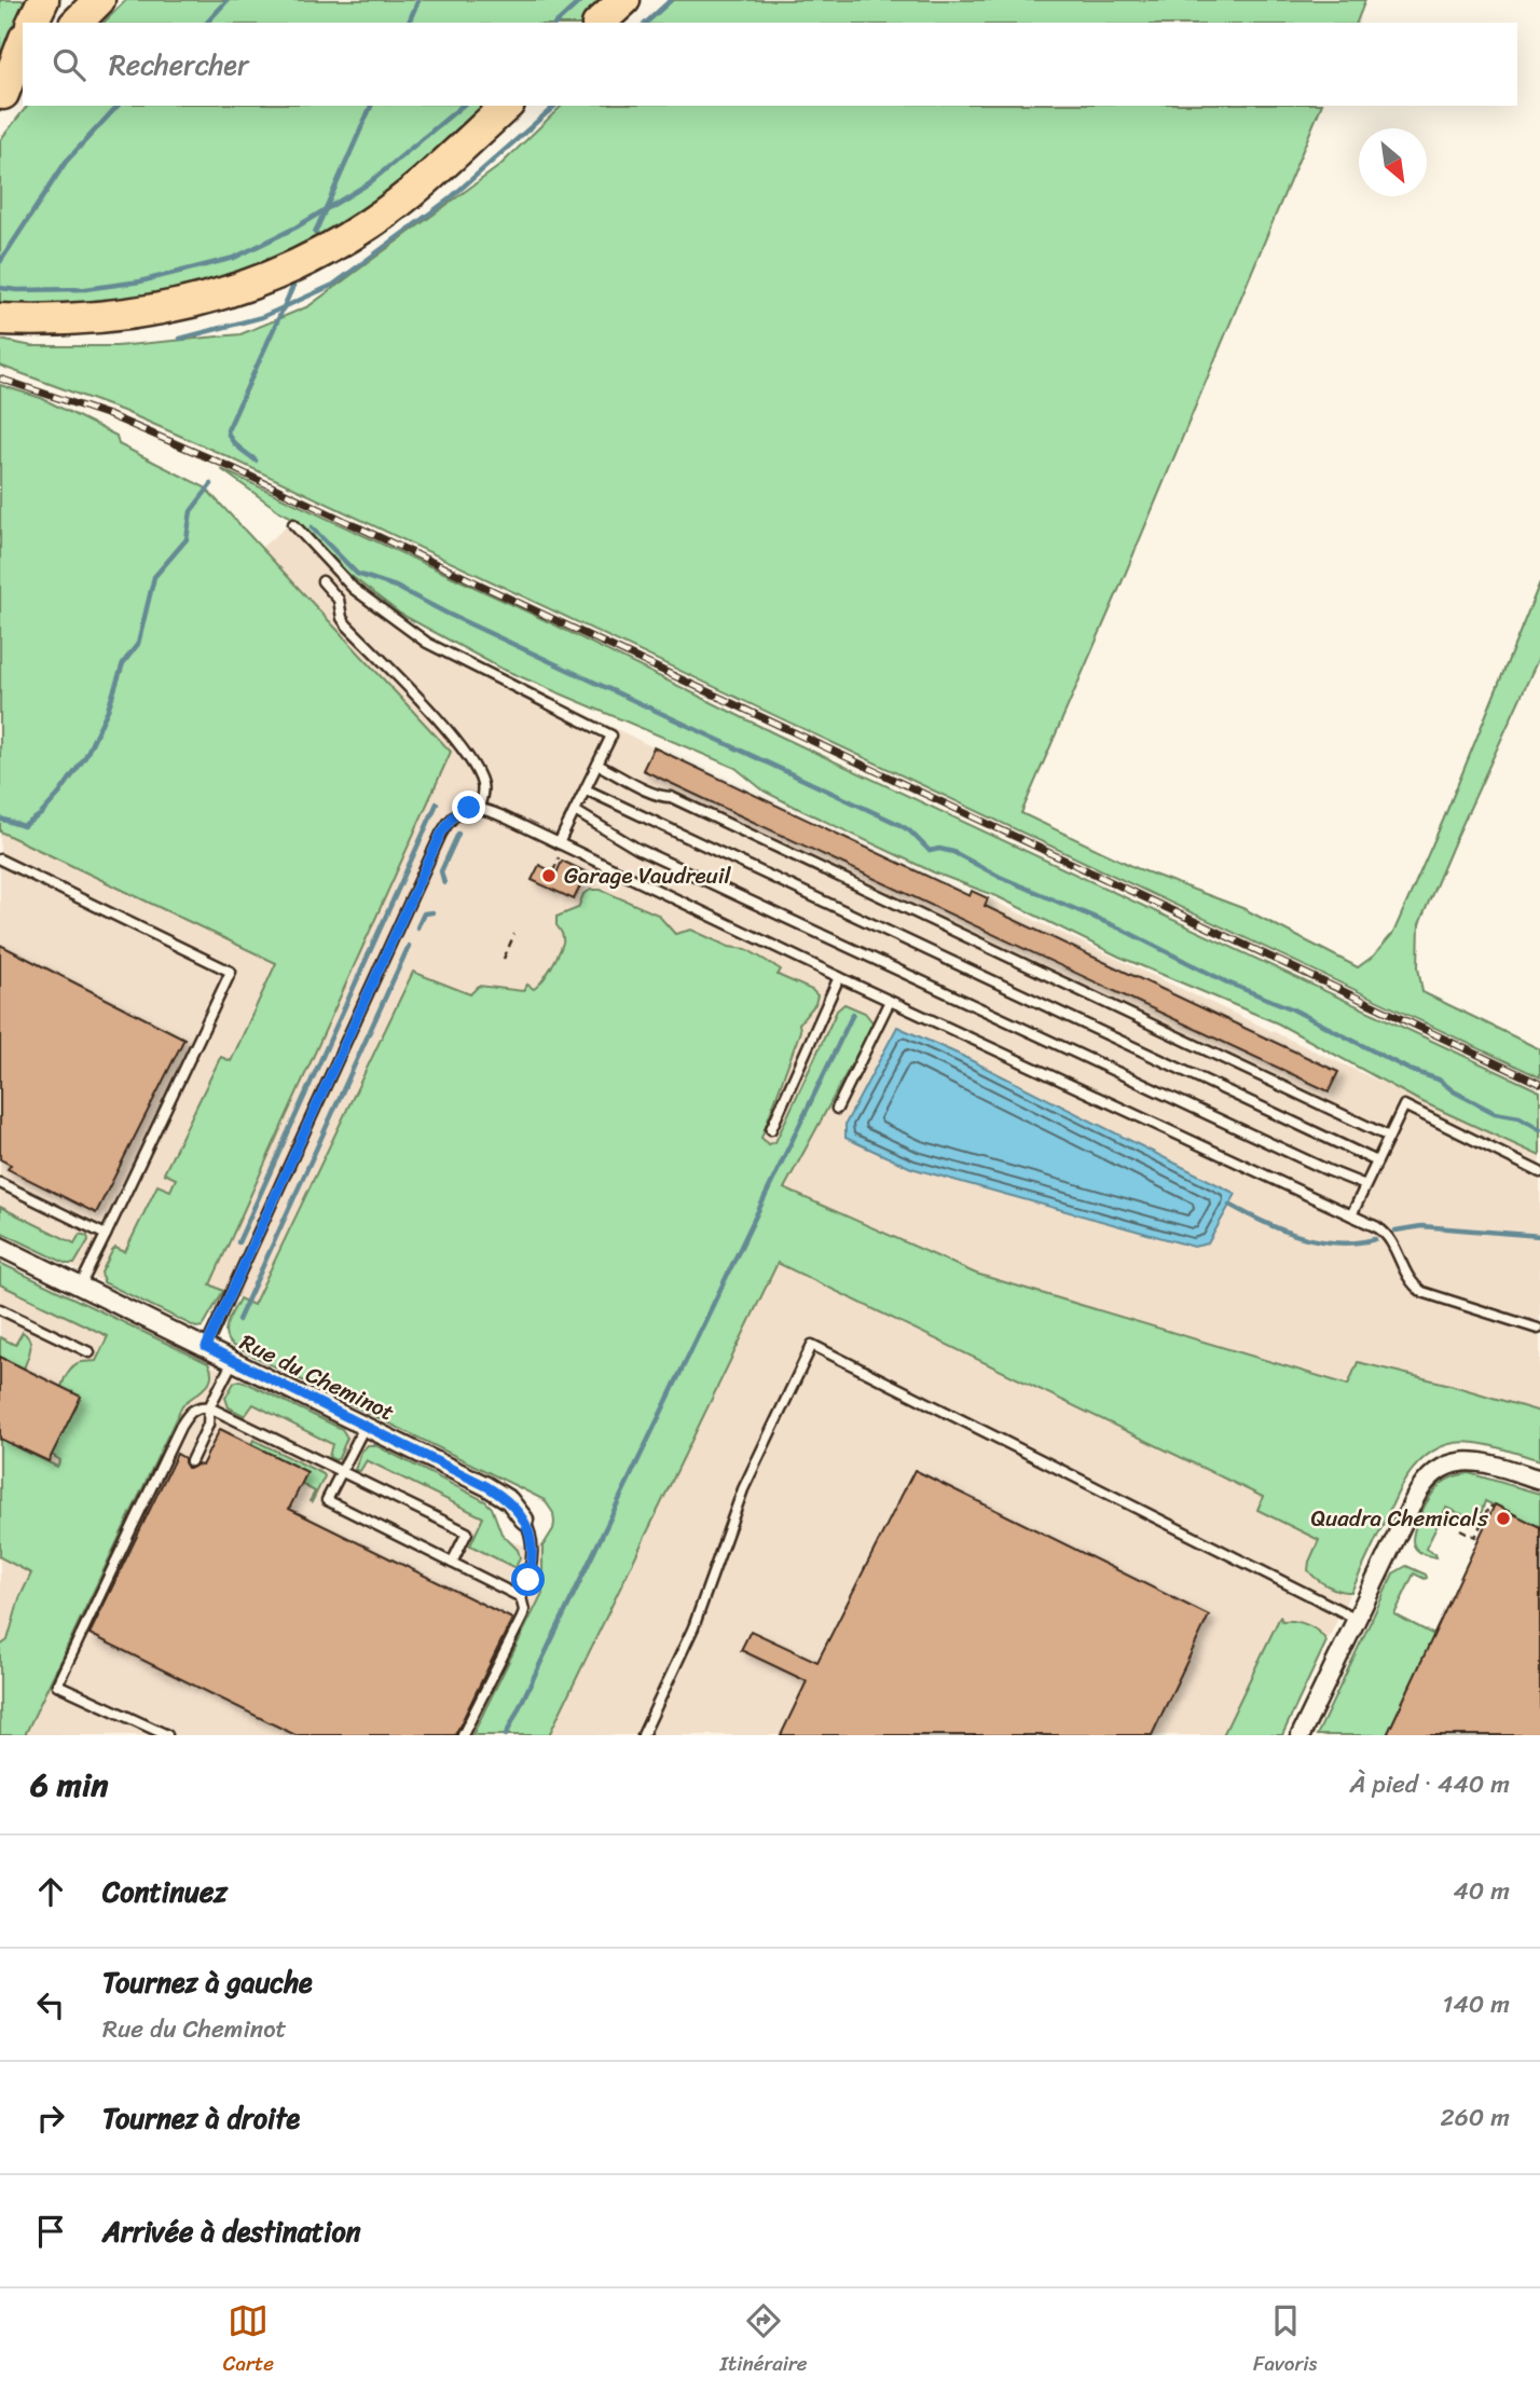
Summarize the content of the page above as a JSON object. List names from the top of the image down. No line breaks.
{"streets":{"street":["Rue du Cheminot"]},"places":["Garage Vaudreuil","Quadra Chemicals"],"north":"bottom right","page":{"search":"Rechercher","heading":["6 min","À pied · 440 m"],"list":[["Continuez","40 m"],["Tournez à gauche","Rue du Cheminot","140 m"],["Tournez à droite","260 m"],"Arrivée à destination"],"nav":["Carte","Itinéraire","Favoris"]}}
